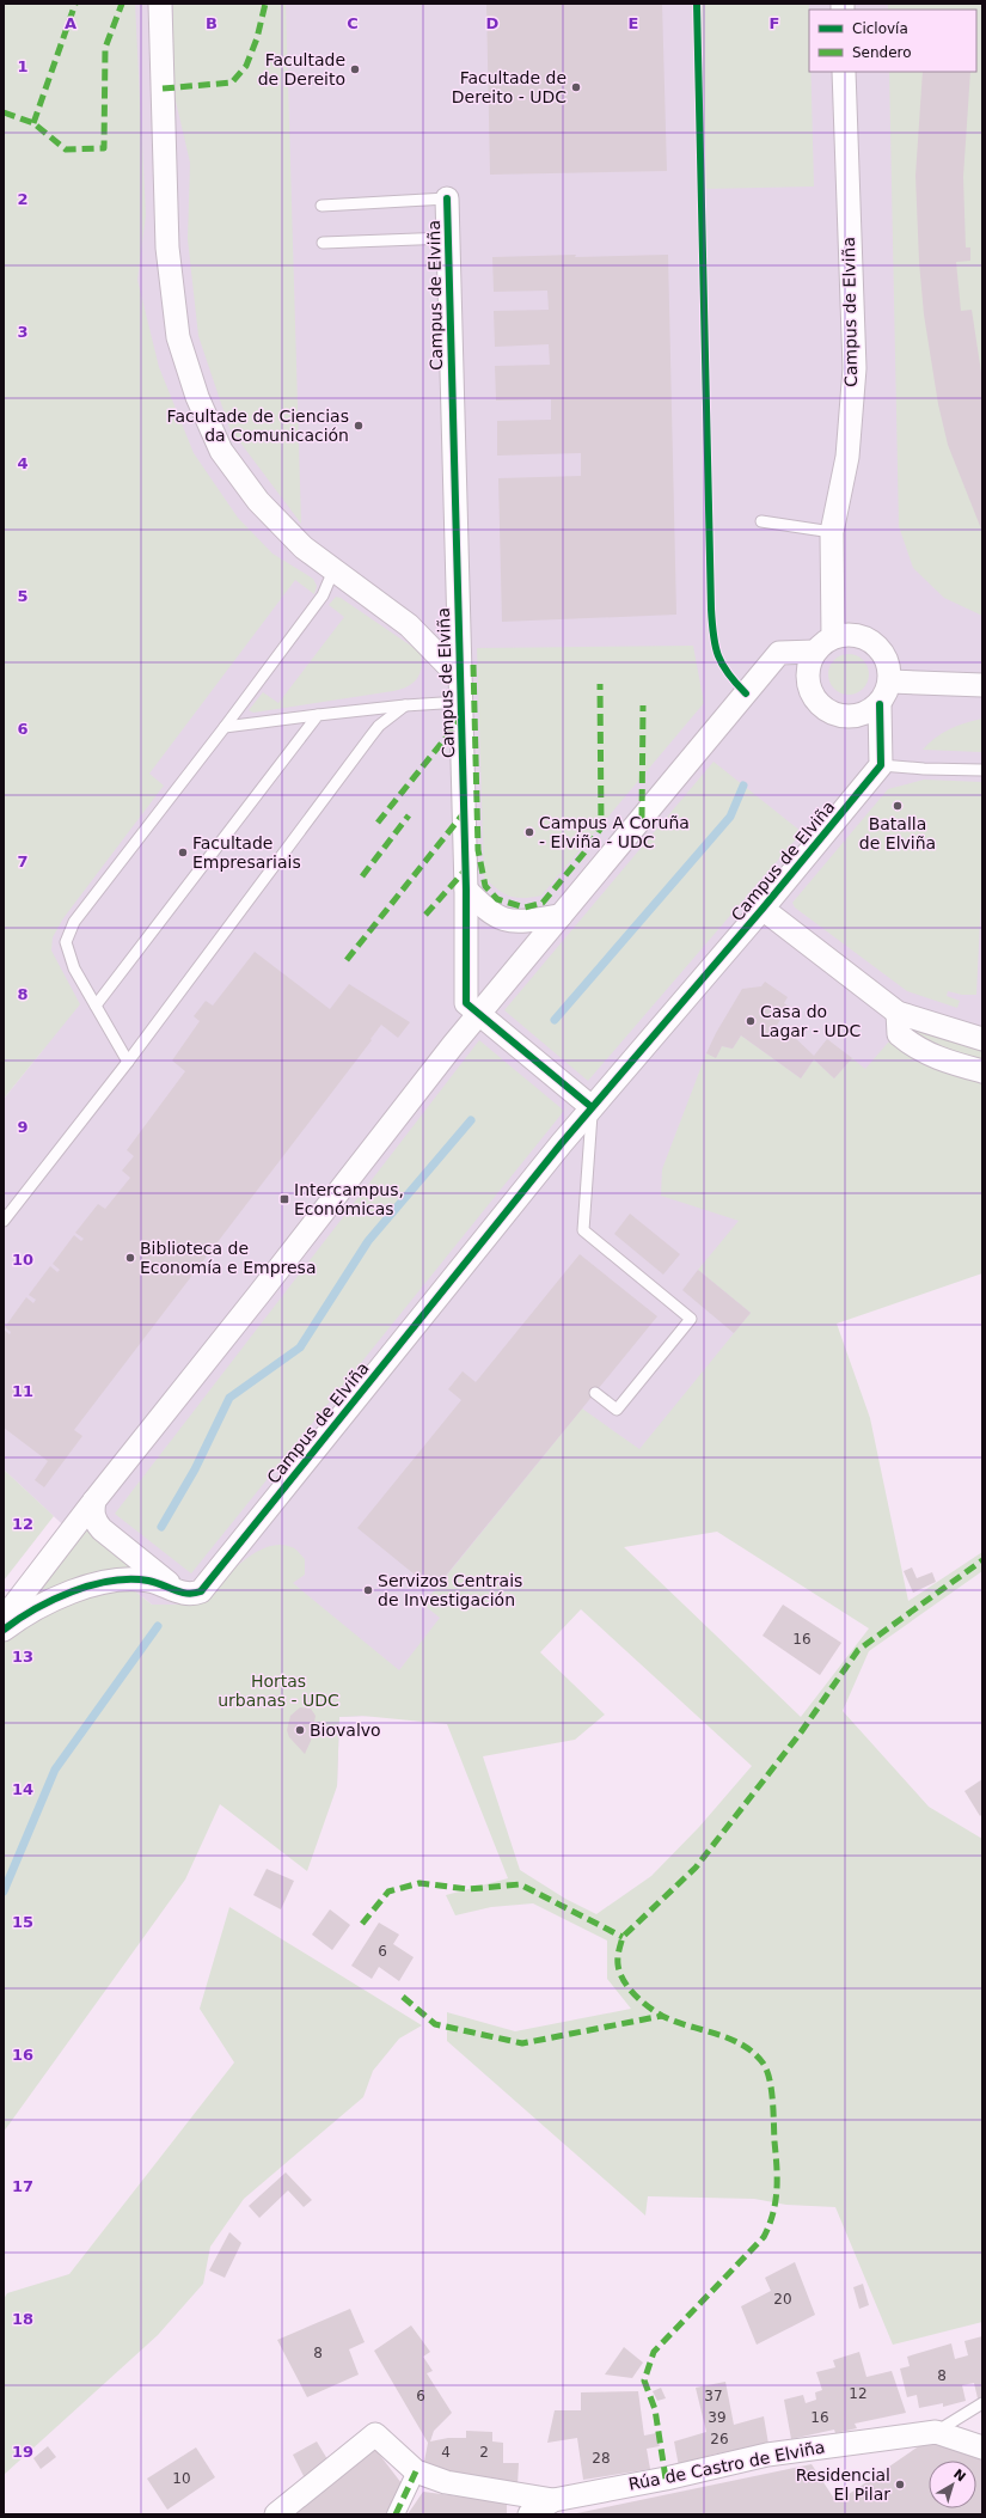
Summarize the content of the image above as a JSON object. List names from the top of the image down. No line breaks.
{"streets":{"street":["Campus de Elviña","Rúa de Castro de Elviña"]},"parks":["Hortas urbanas - UDC"],"places":{"other":["Facultade de Dereito","Facultade de Dereito - UDC","Facultade de Ciencias da Comunicación","Batalla de Elviña","Campus A Coruña - Elviña - UDC","Facultade Empresariais","Casa do Lagar - UDC","Biblioteca de Economía e Empresa","Servizos Centrais de Investigación","Biovalvo","Residencial El Pilar"],"transit":["Intercampus, Económicas"]},"house_numbers":["16","6","20","8","8","12","6","37","39","16","26","4","2","28","10"],"legend":["Ciclovía","Sendero"],"north":"top right","grid":{"columns":["A","B","C","D","E","F"],"rows":["1","2","3","4","5","6","7","8","9","10","11","12","13","14","15","16","17","18","19"]}}
